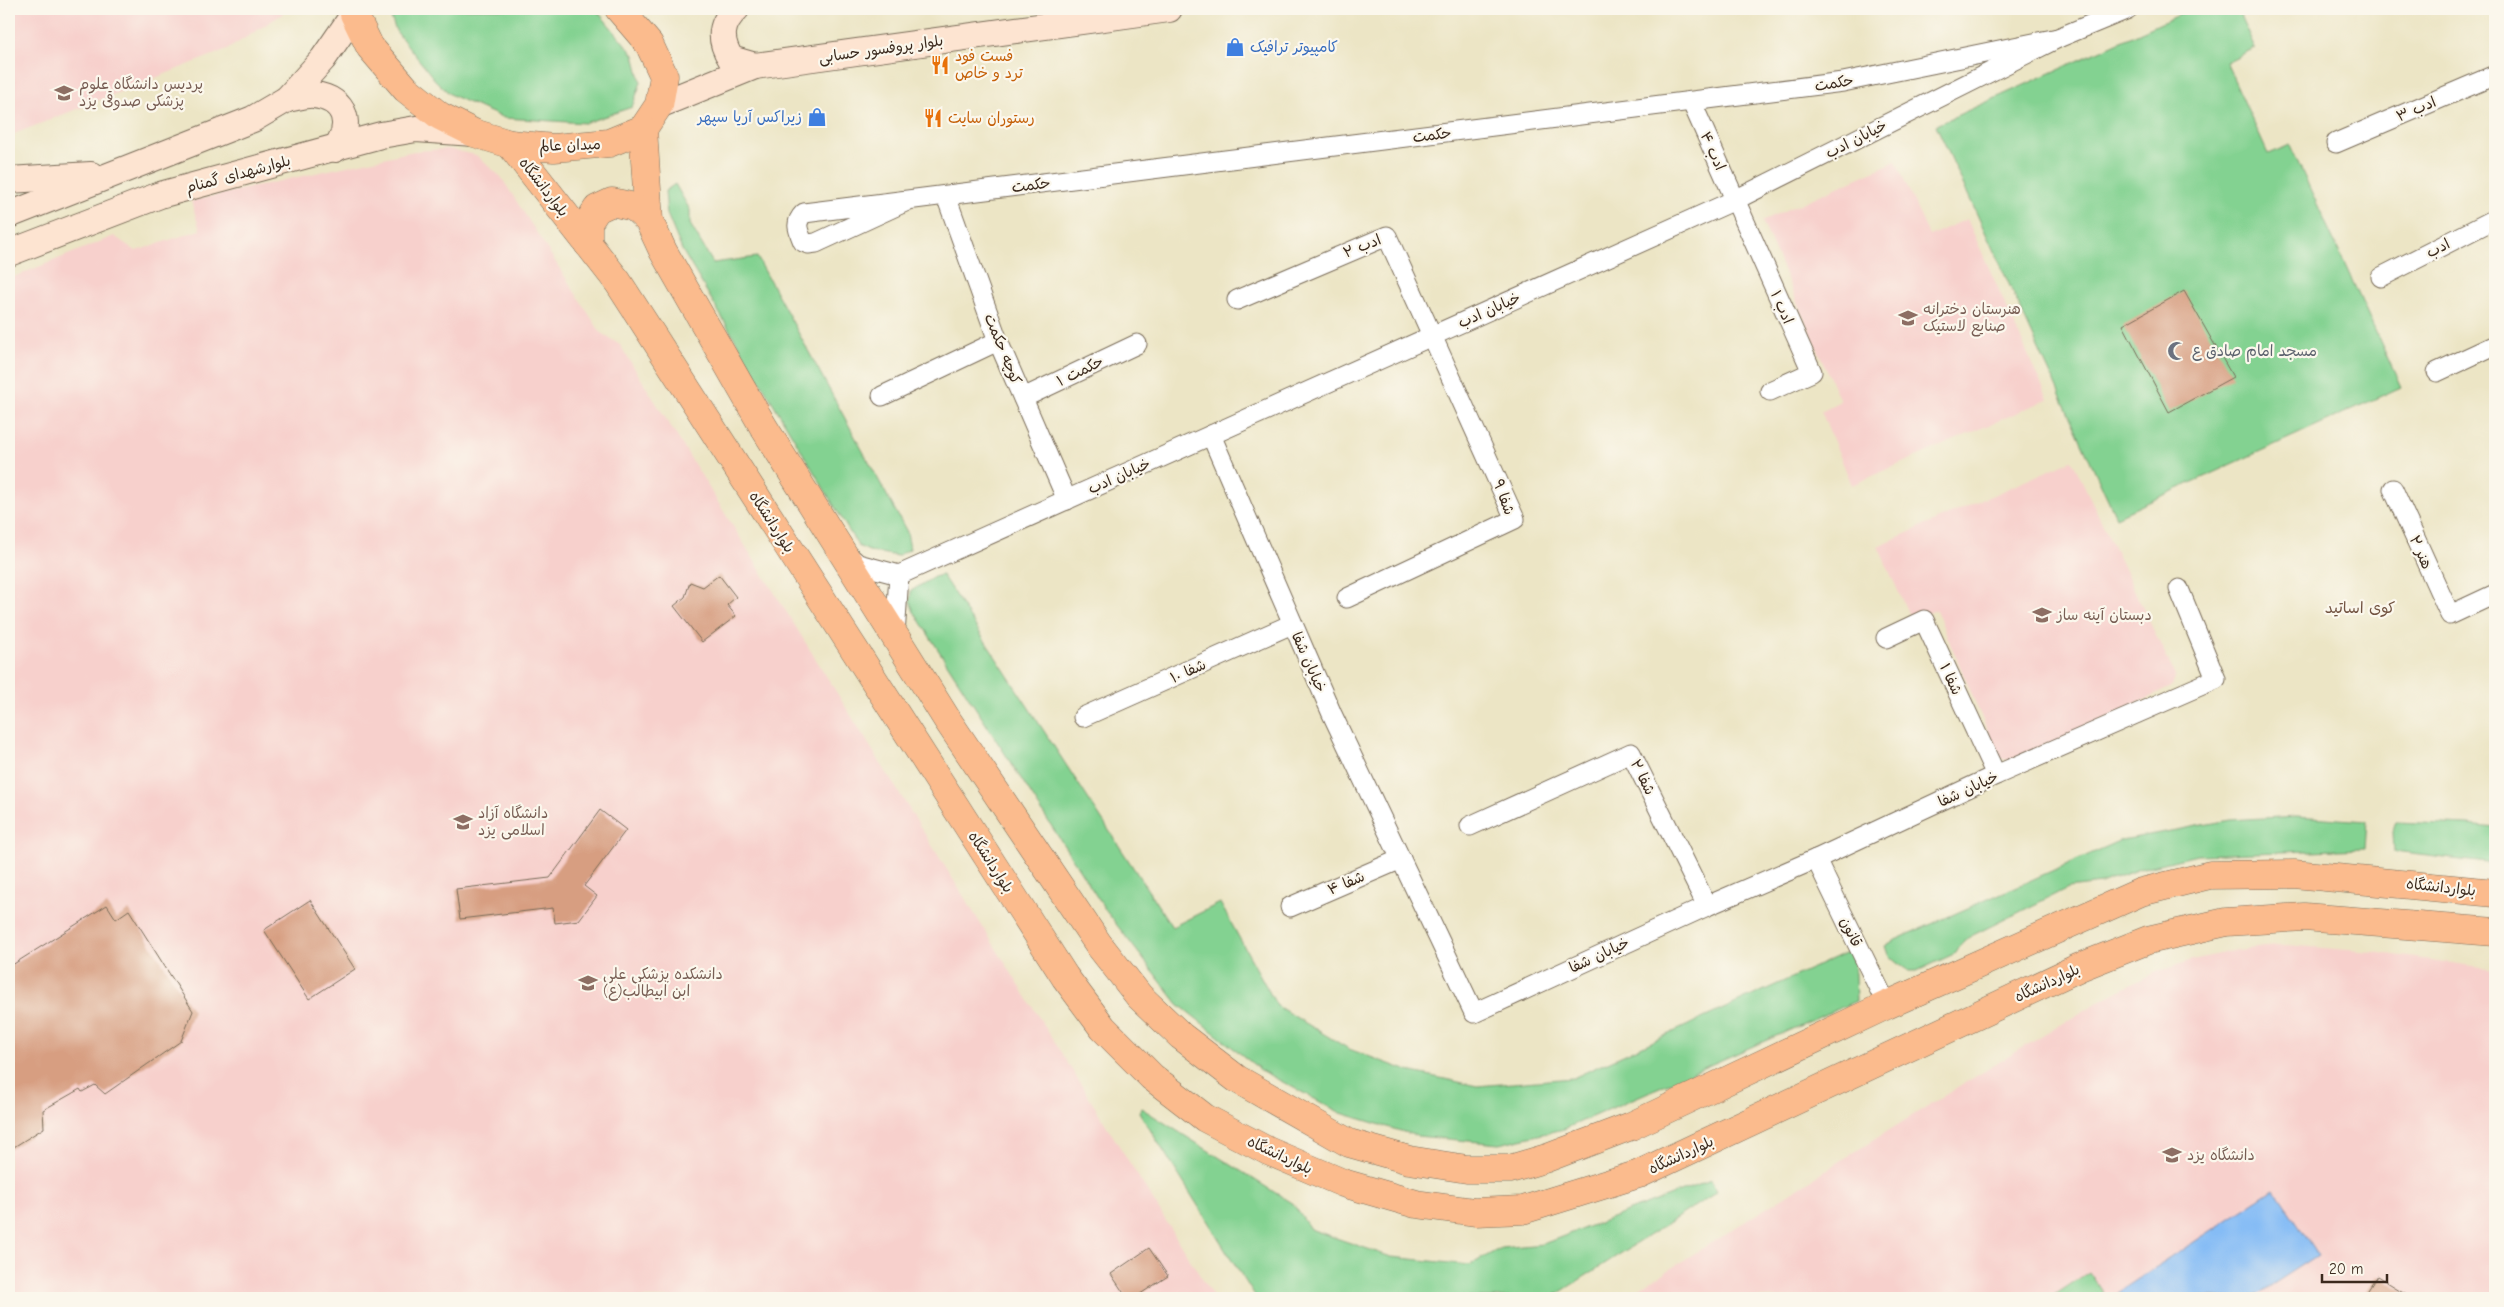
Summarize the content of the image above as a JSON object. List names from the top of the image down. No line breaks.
{"streets":{"main road":["بلوار پروفسور حسابی","میدان عالم","بلوارشهدای گمنام","بلواردانشگاه"],"street":["حکمت","ادب ۳","خیابان ادب","ادب ۴","ادب ۲","ادب","ادب ۱","کوچه حکمت","حکمت ۱","شفا ۹","هنر ۲","خیابان شفا","شفا ۱۰","شفا ۱","شفا ۲","شفا ۴","قانون"]},"crossings":[["حکمت","خیابان ادب"],["حکمت","ادب ۴"],["حکمت","کوچه حکمت"],["خیابان ادب","ادب ۴"],["خیابان ادب","ادب ۲"],["خیابان ادب","ادب ۱"],["خیابان ادب","کوچه حکمت"],["خیابان ادب","شفا ۹"],["خیابان ادب","خیابان شفا"],["میدان عالم","بلوارشهدای گمنام"],["میدان عالم","بلواردانشگاه"],["ادب ۴","ادب ۱"],["بلواردانشگاه","قانون"],["ادب ۲","شفا ۹"],["کوچه حکمت","حکمت ۱"],["خیابان شفا","شفا ۱۰"],["خیابان شفا","شفا ۱"],["خیابان شفا","شفا ۲"],["خیابان شفا","شفا ۴"],["خیابان شفا","قانون"]],"districts":["کوی اساتید"],"places":{"shop":["کامپیوتر ترافیک","زیراکس آریا سپهر"],"restaurant":["فست فود ترد و خاص","رستوران سایت"],"school or university":["پردیس دانشگاه علوم پزشکی صدوقی یزد","هنرستان دخترانه صنایع لاستیک","دبستان آینه ساز","دانشگاه آزاد اسلامی یزد","دانشکده پزشکی علی ابن ابیطالب(ع)","دانشگاه یزد"],"mosque":["مسجد امام صادق ع"]},"scale_bar":"20 m"}
